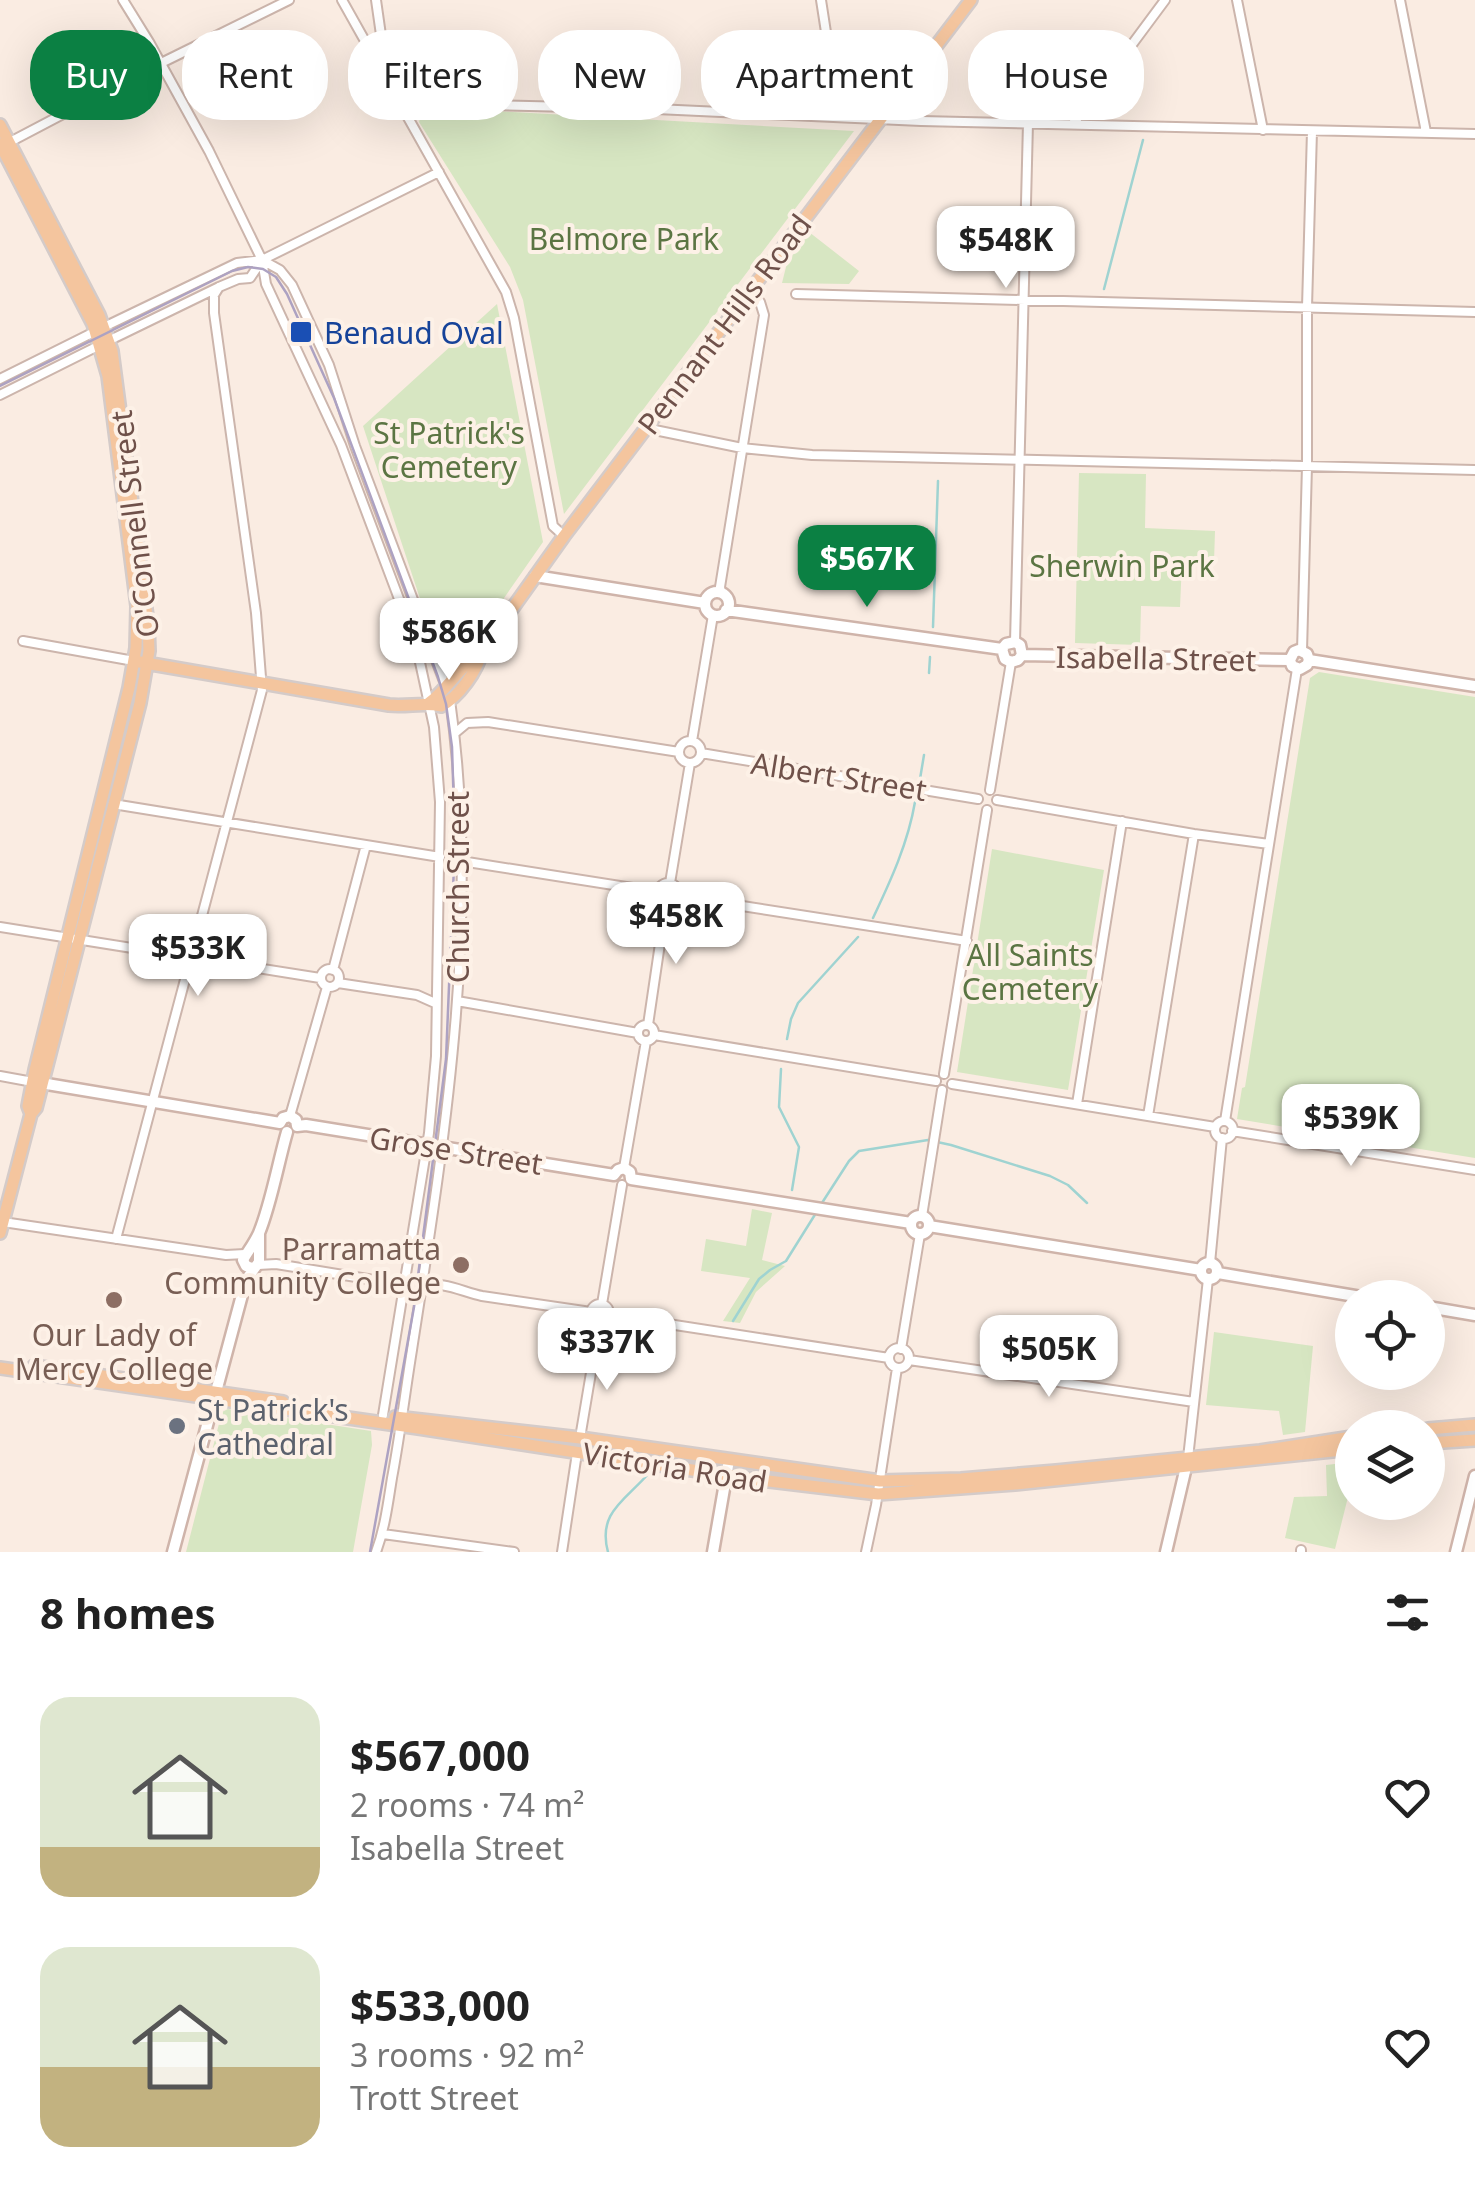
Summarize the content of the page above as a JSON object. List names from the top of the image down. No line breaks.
{"streets":{"main road":["Pennant Hills Road","O'Connell Street","Victoria Road"],"street":["Isabella Street","Albert Street","Church Street","Grose Street"]},"crossings":[["Pennant Hills Road","Church Street"],["O'Connell Street","Grose Street"],["Church Street","Grose Street"],["Church Street","Victoria Road"]],"parks":["Belmore Park","St Patrick's Cemetery","Sherwin Park","All Saints Cemetery"],"places":{"transit":["Benaud Oval"],"other":["Parramatta Community College","Our Lady of Mercy College","St Patrick's Cathedral"]},"page":{"chip":["Buy","Rent","Filters","New","Apartment","House"],"price":["$548K","$567K","$586K","$458K","$533K","$539K","$337K","$505K"],"heading":"8 homes","list":[{"name":"$567,000","note":"2 rooms · 74 m² · Isabella Street"},{"name":"$533,000","note":"3 rooms · 92 m² · Trott Street"}]}}
